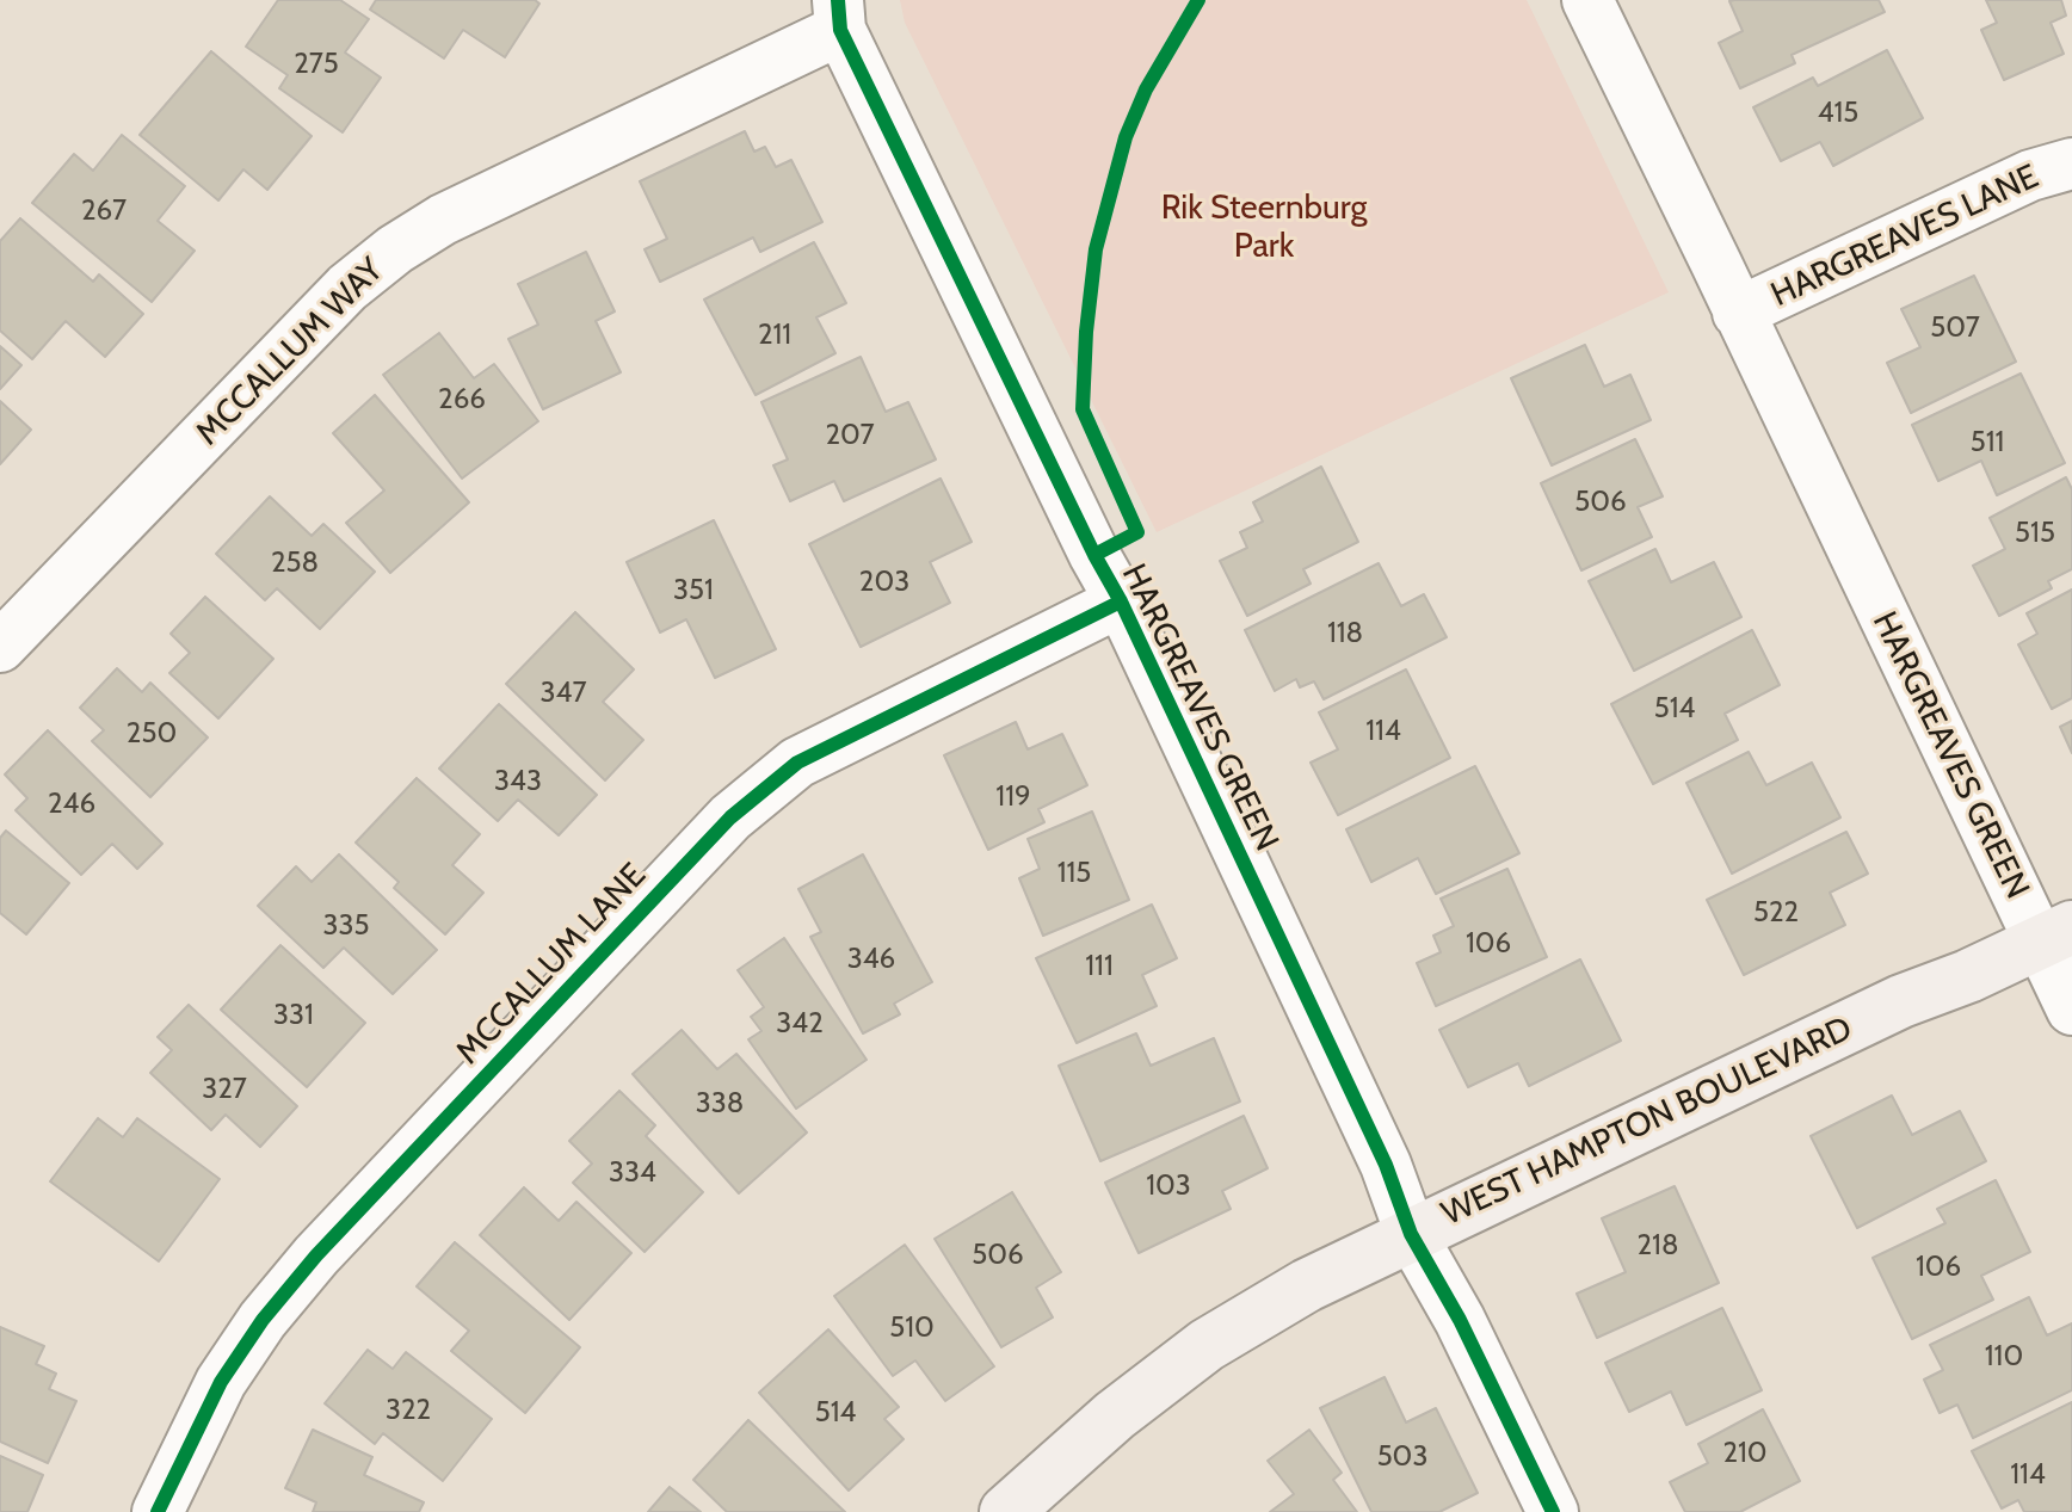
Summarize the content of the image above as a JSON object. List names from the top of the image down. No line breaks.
{"streets":{"street":["HARGREAVES LANE","MCCALLUM WAY","HARGREAVES GREEN","MCCALLUM LANE","WEST HAMPTON BOULEVARD"]},"crossings":[["HARGREAVES LANE","HARGREAVES GREEN"],["MCCALLUM WAY","HARGREAVES GREEN"],["HARGREAVES GREEN","MCCALLUM LANE"],["HARGREAVES GREEN","WEST HAMPTON BOULEVARD"]],"parks":["Rik Steernburg Park"],"house_numbers":["275","415","267","507","211","266","207","511","506","515","258","203","351","118","347","514","114","250","343","119","246","115","522","335","106","346","111","331","342","327","338","334","103","218","506","106","510","110","322","514","210","503","114"]}
